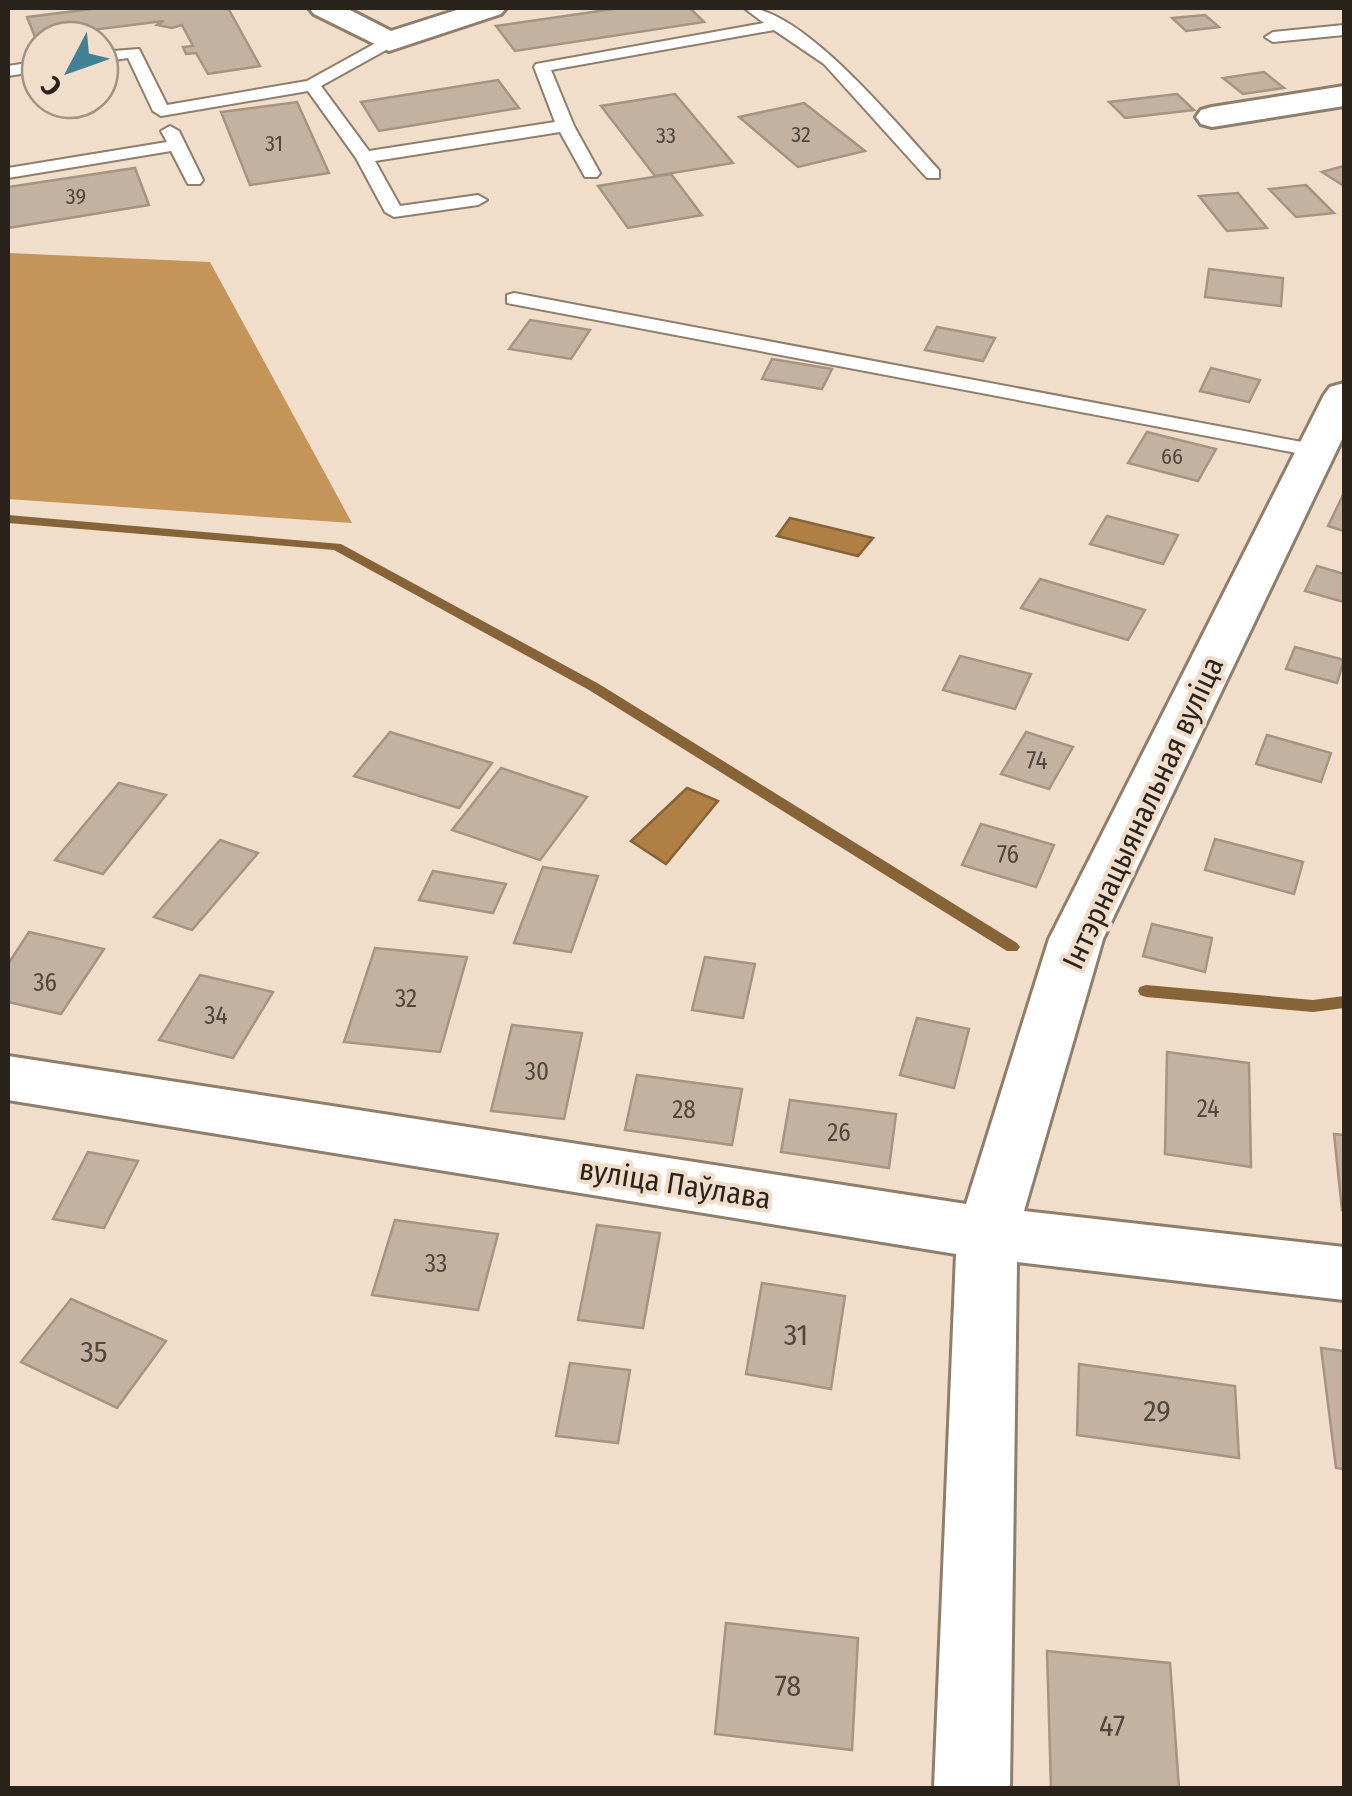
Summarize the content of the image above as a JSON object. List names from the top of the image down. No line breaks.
{"streets":{"street":["Інтэрнацыянальная вуліца","вуліца Паўлава"]},"crossings":[["Інтэрнацыянальная вуліца","вуліца Паўлава"]],"house_numbers":["32","33","31","39","66","74","76","36","32","34","30","24","28","26","33","31","35","29","78","47"],"north":"bottom left"}
